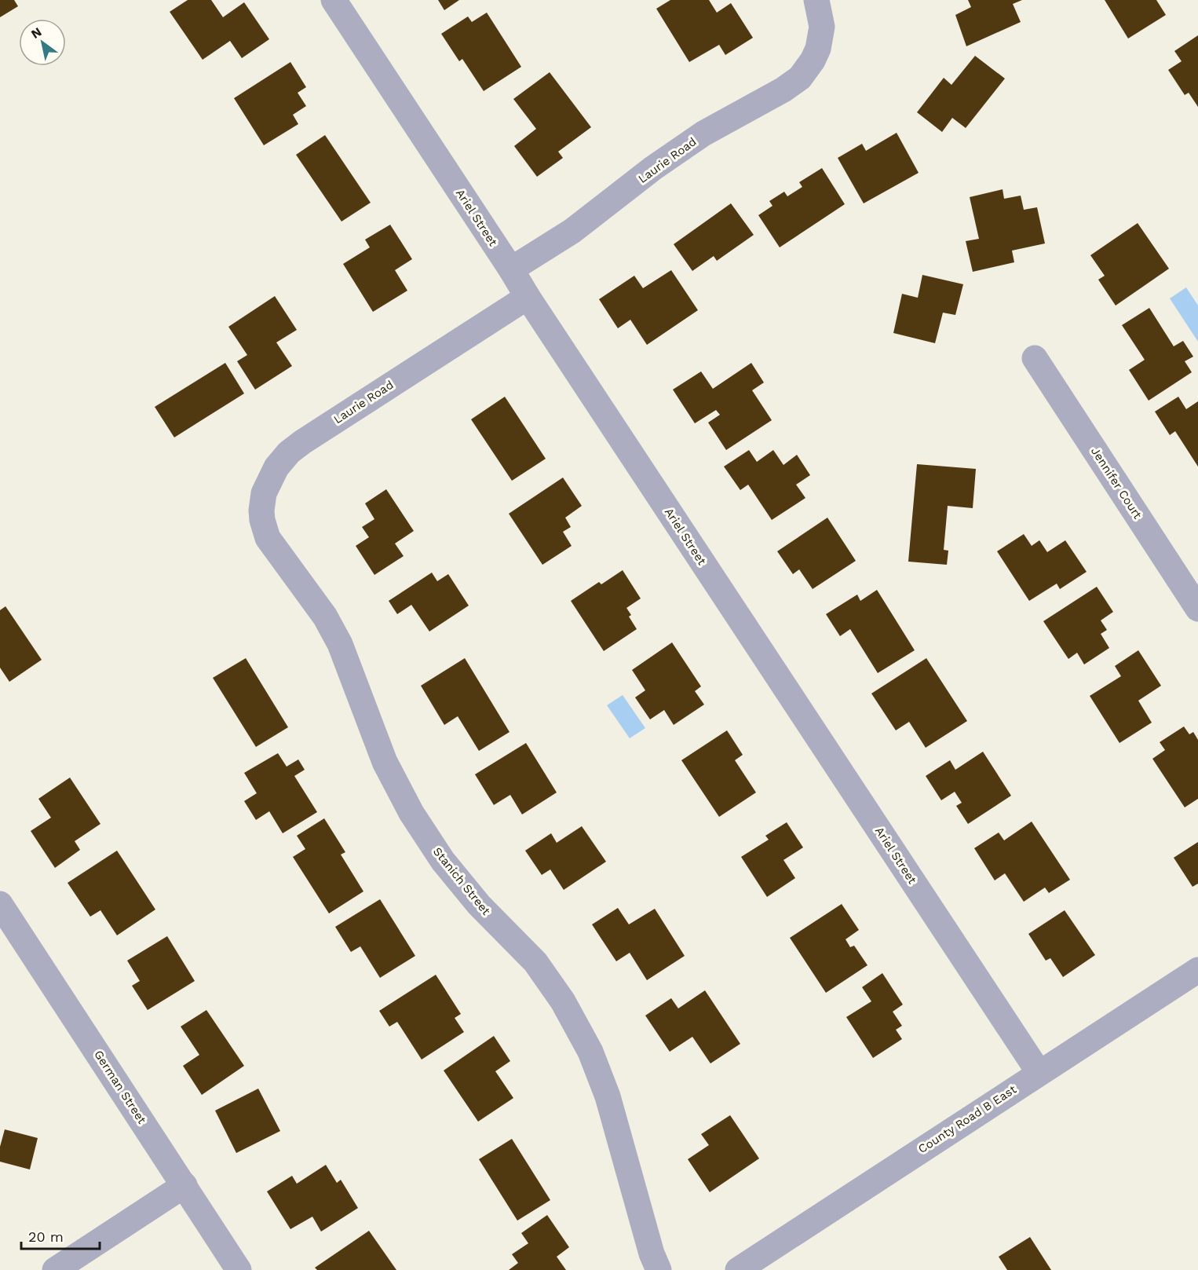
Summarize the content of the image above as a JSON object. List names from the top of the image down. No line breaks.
{"streets":{"street":["Laurie Road","Ariel Street","Jennifer Court","Stanich Street","German Street","County Road B East"]},"crossings":[["Laurie Road","Ariel Street"],["Laurie Road","Stanich Street"],["Ariel Street","County Road B East"]],"scale_bar":"20 m","north":"top left"}
